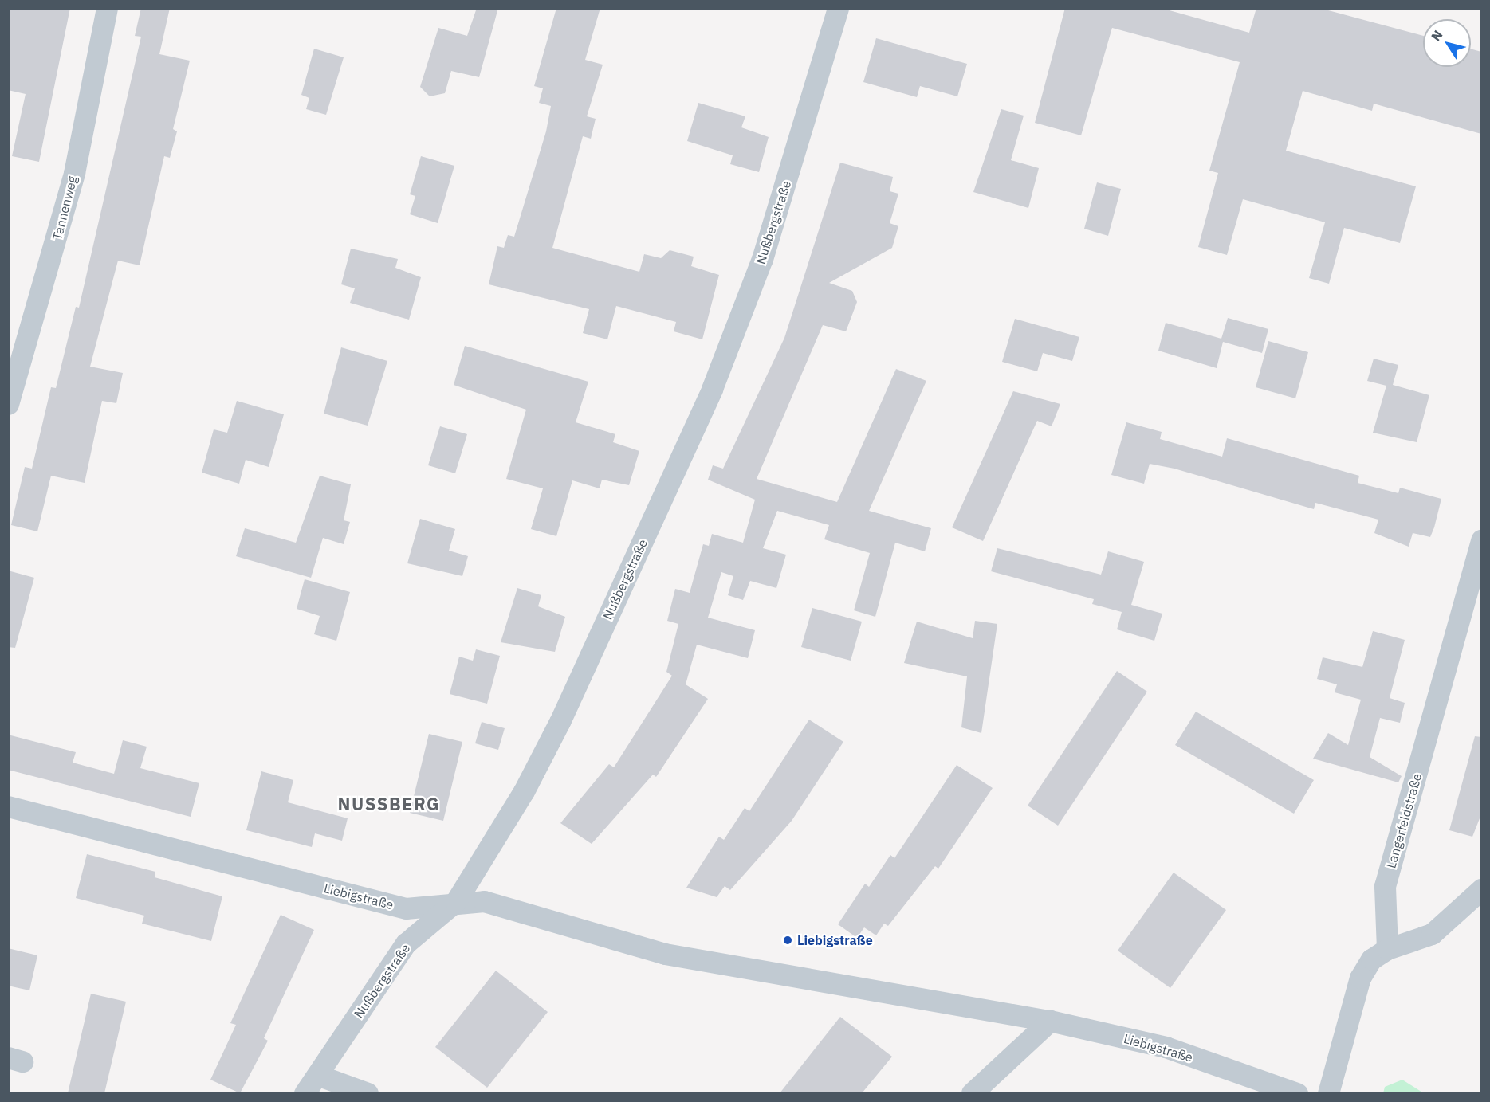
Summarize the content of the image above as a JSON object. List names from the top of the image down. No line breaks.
{"streets":{"street":["Tannenweg","Nußbergstraße","Langerfeldstraße","Liebigstraße"]},"crossings":[["Nußbergstraße","Liebigstraße"]],"districts":["NUSSBERG"],"places":["Liebigstraße"],"north":"top left"}
